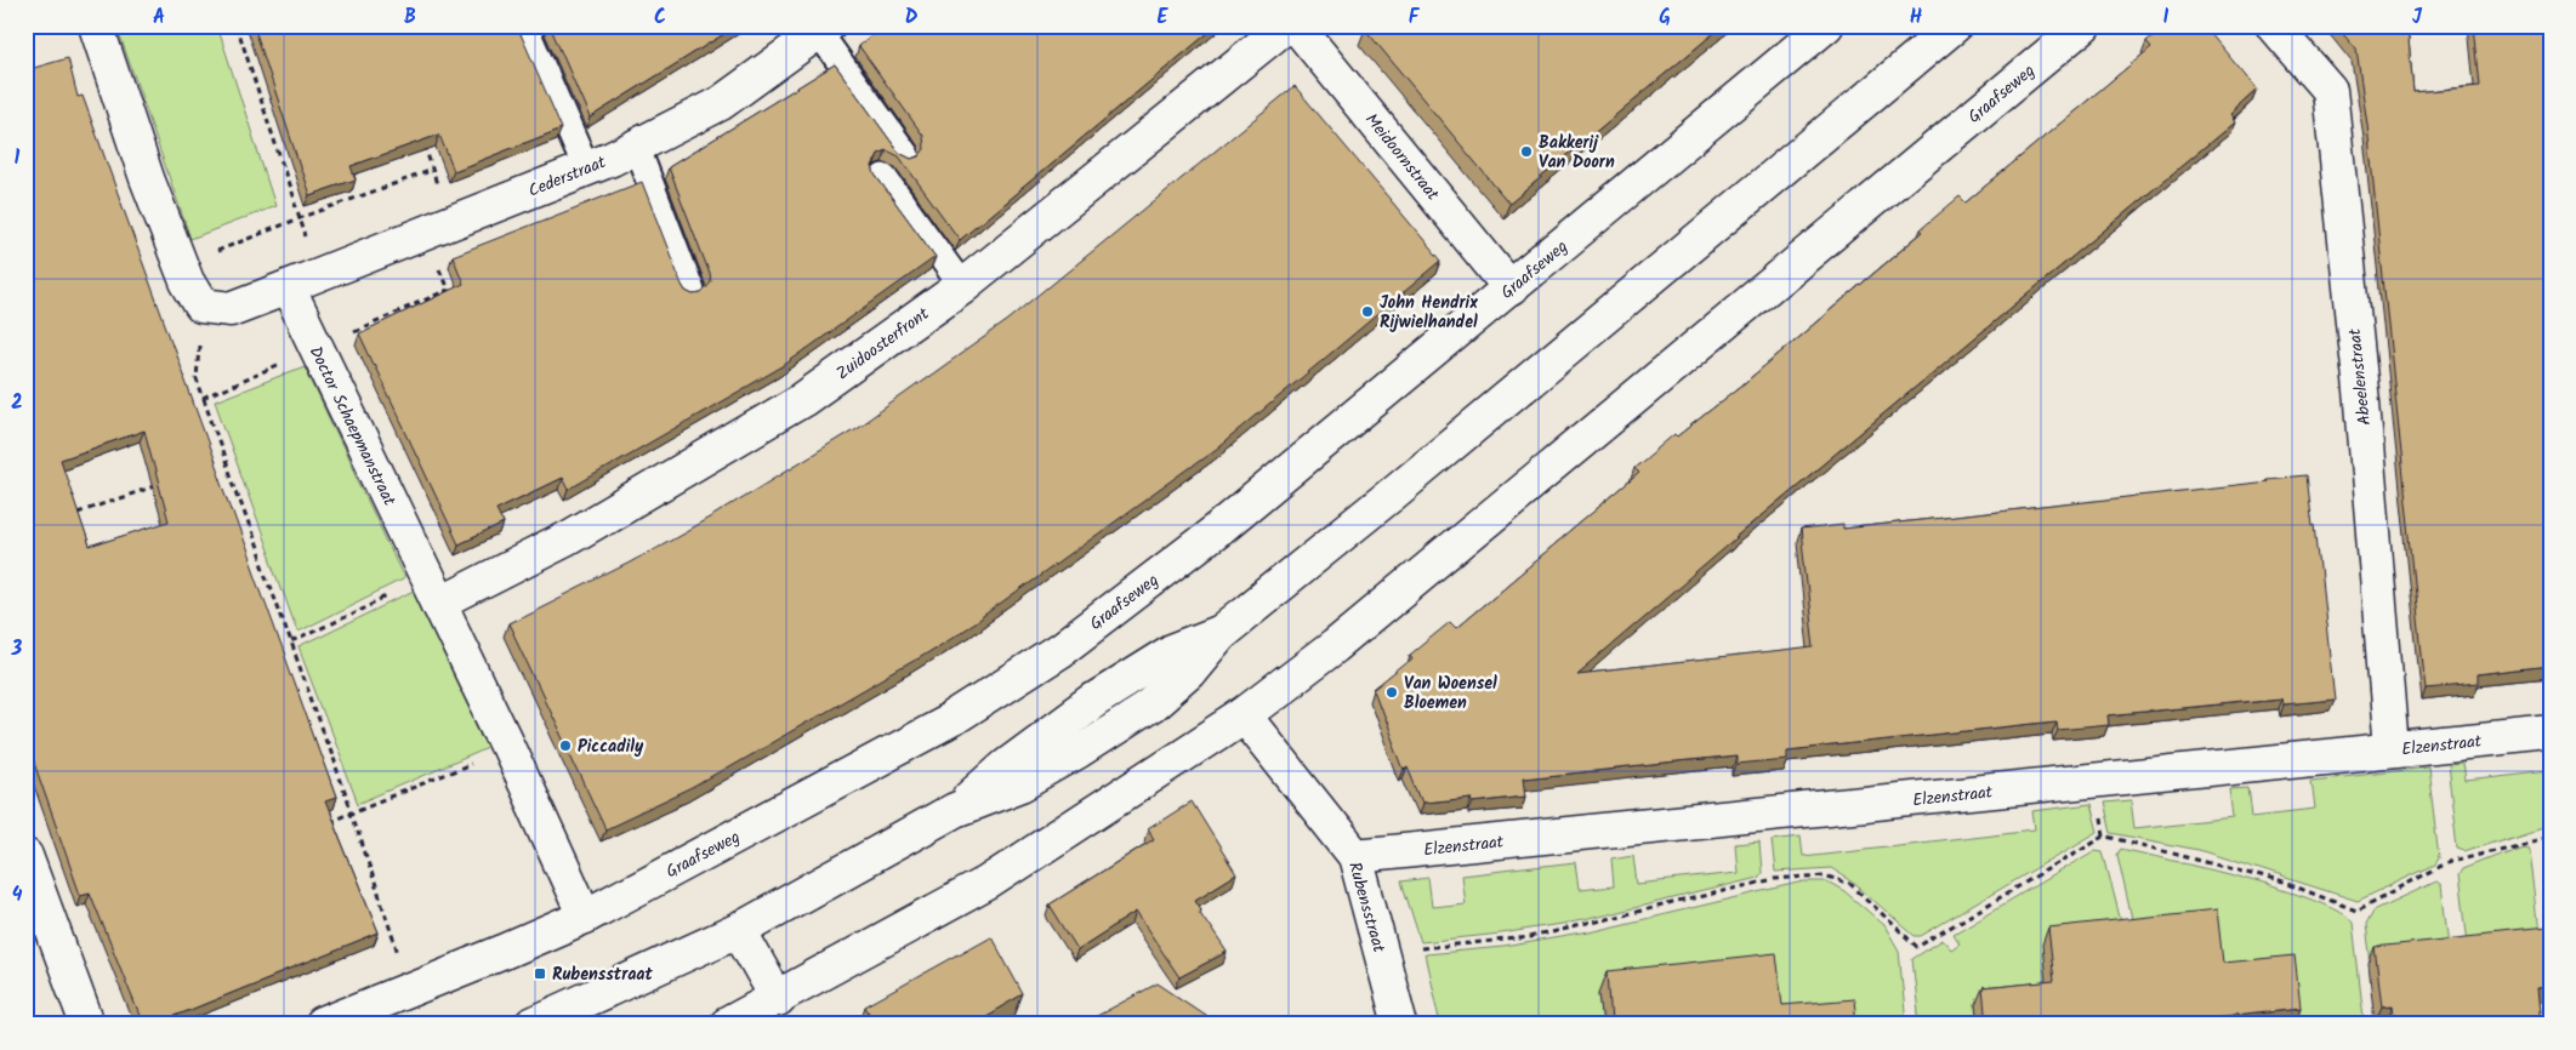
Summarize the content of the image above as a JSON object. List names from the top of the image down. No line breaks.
{"streets":{"street":["Graafseweg","Meidoornstraat","Cederstraat","Zuidoosterfront","Abeelenstraat","Doctor Schaepmanstraat","Elzenstraat","Rubensstraat"]},"crossings":[["Graafseweg","Meidoornstraat"],["Graafseweg","Doctor Schaepmanstraat"],["Graafseweg","Rubensstraat"],["Cederstraat","Doctor Schaepmanstraat"],["Zuidoosterfront","Doctor Schaepmanstraat"],["Abeelenstraat","Elzenstraat"],["Elzenstraat","Rubensstraat"]],"places":{"other":["Bakkerij Van Doorn","John Hendrix Rijwielhandel","Van Woensel Bloemen","Piccadily"],"transit":["Rubensstraat"]},"grid":{"columns":["A","B","C","D","E","F","G","H","I","J"],"rows":["1","2","3","4"]}}
